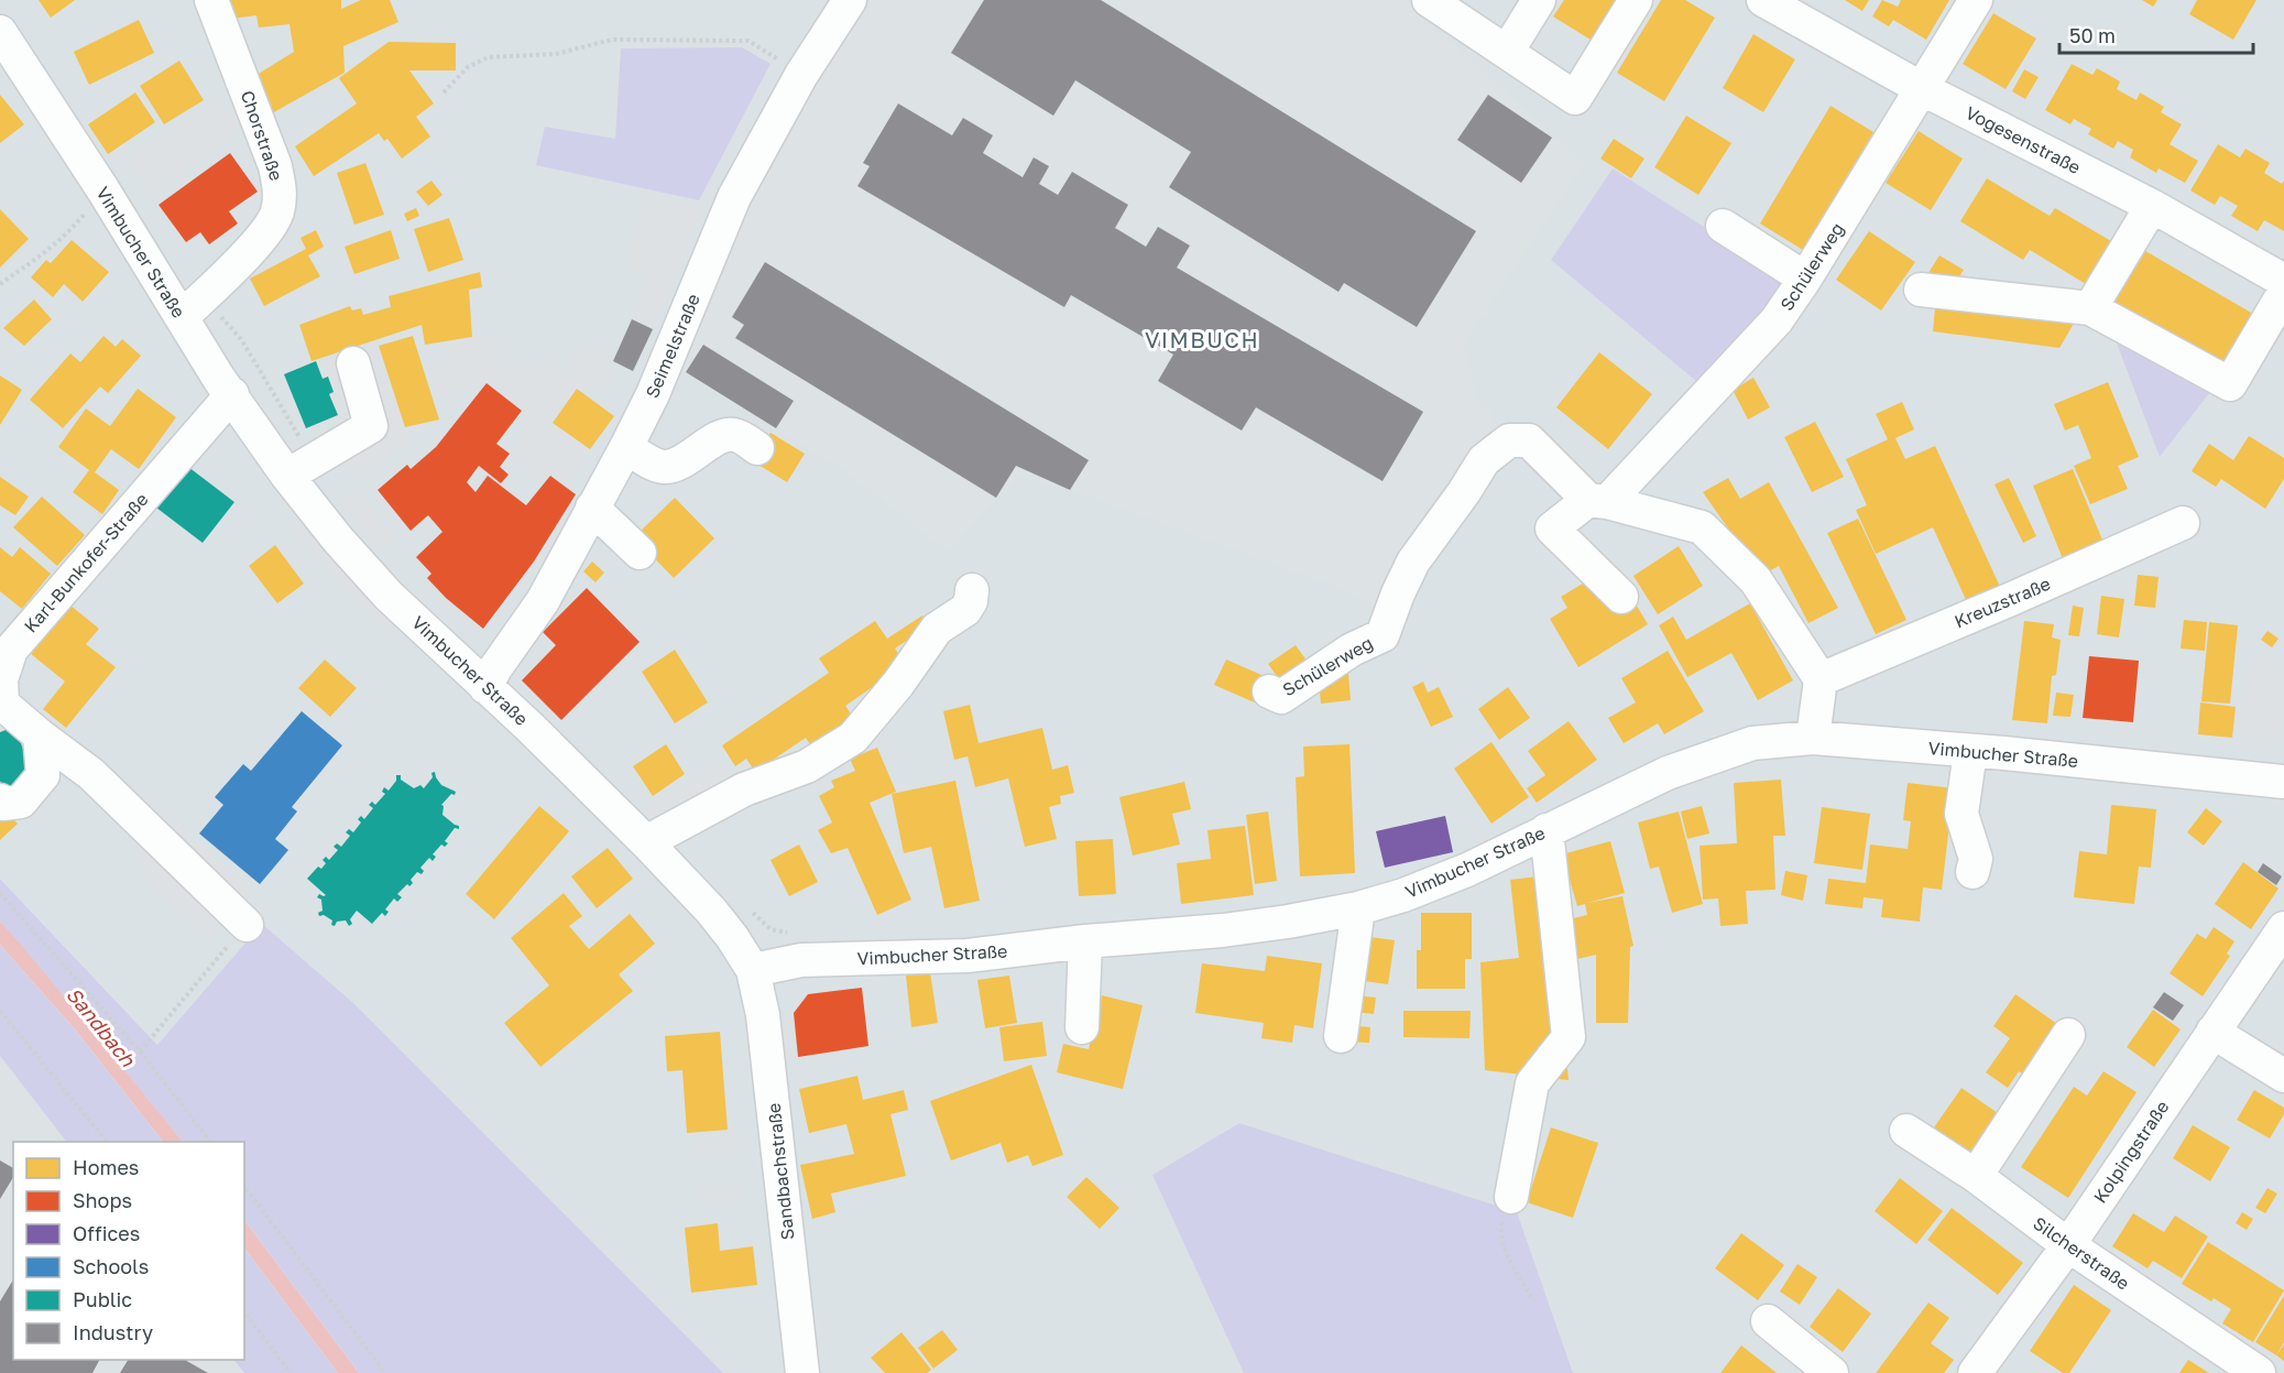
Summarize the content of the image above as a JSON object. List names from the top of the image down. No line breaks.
{"streets":{"street":["Chorstraße","Vogesenstraße","Vimbucher Straße","Schülerweg","Seimelstraße","Karl-Bunkofer-Straße","Kreuzstraße","Kolpingstraße","Sandbachstraße","Silcherstraße"]},"crossings":[["Chorstraße","Vimbucher Straße"],["Vogesenstraße","Schülerweg"],["Vimbucher Straße","Seimelstraße"],["Vimbucher Straße","Karl-Bunkofer-Straße"],["Vimbucher Straße","Sandbachstraße"],["Kolpingstraße","Silcherstraße"]],"districts":["VIMBUCH"],"water":["Sandbach"],"legend":["Homes","Shops","Offices","Schools","Public","Industry"],"scale_bar":"50 m"}
